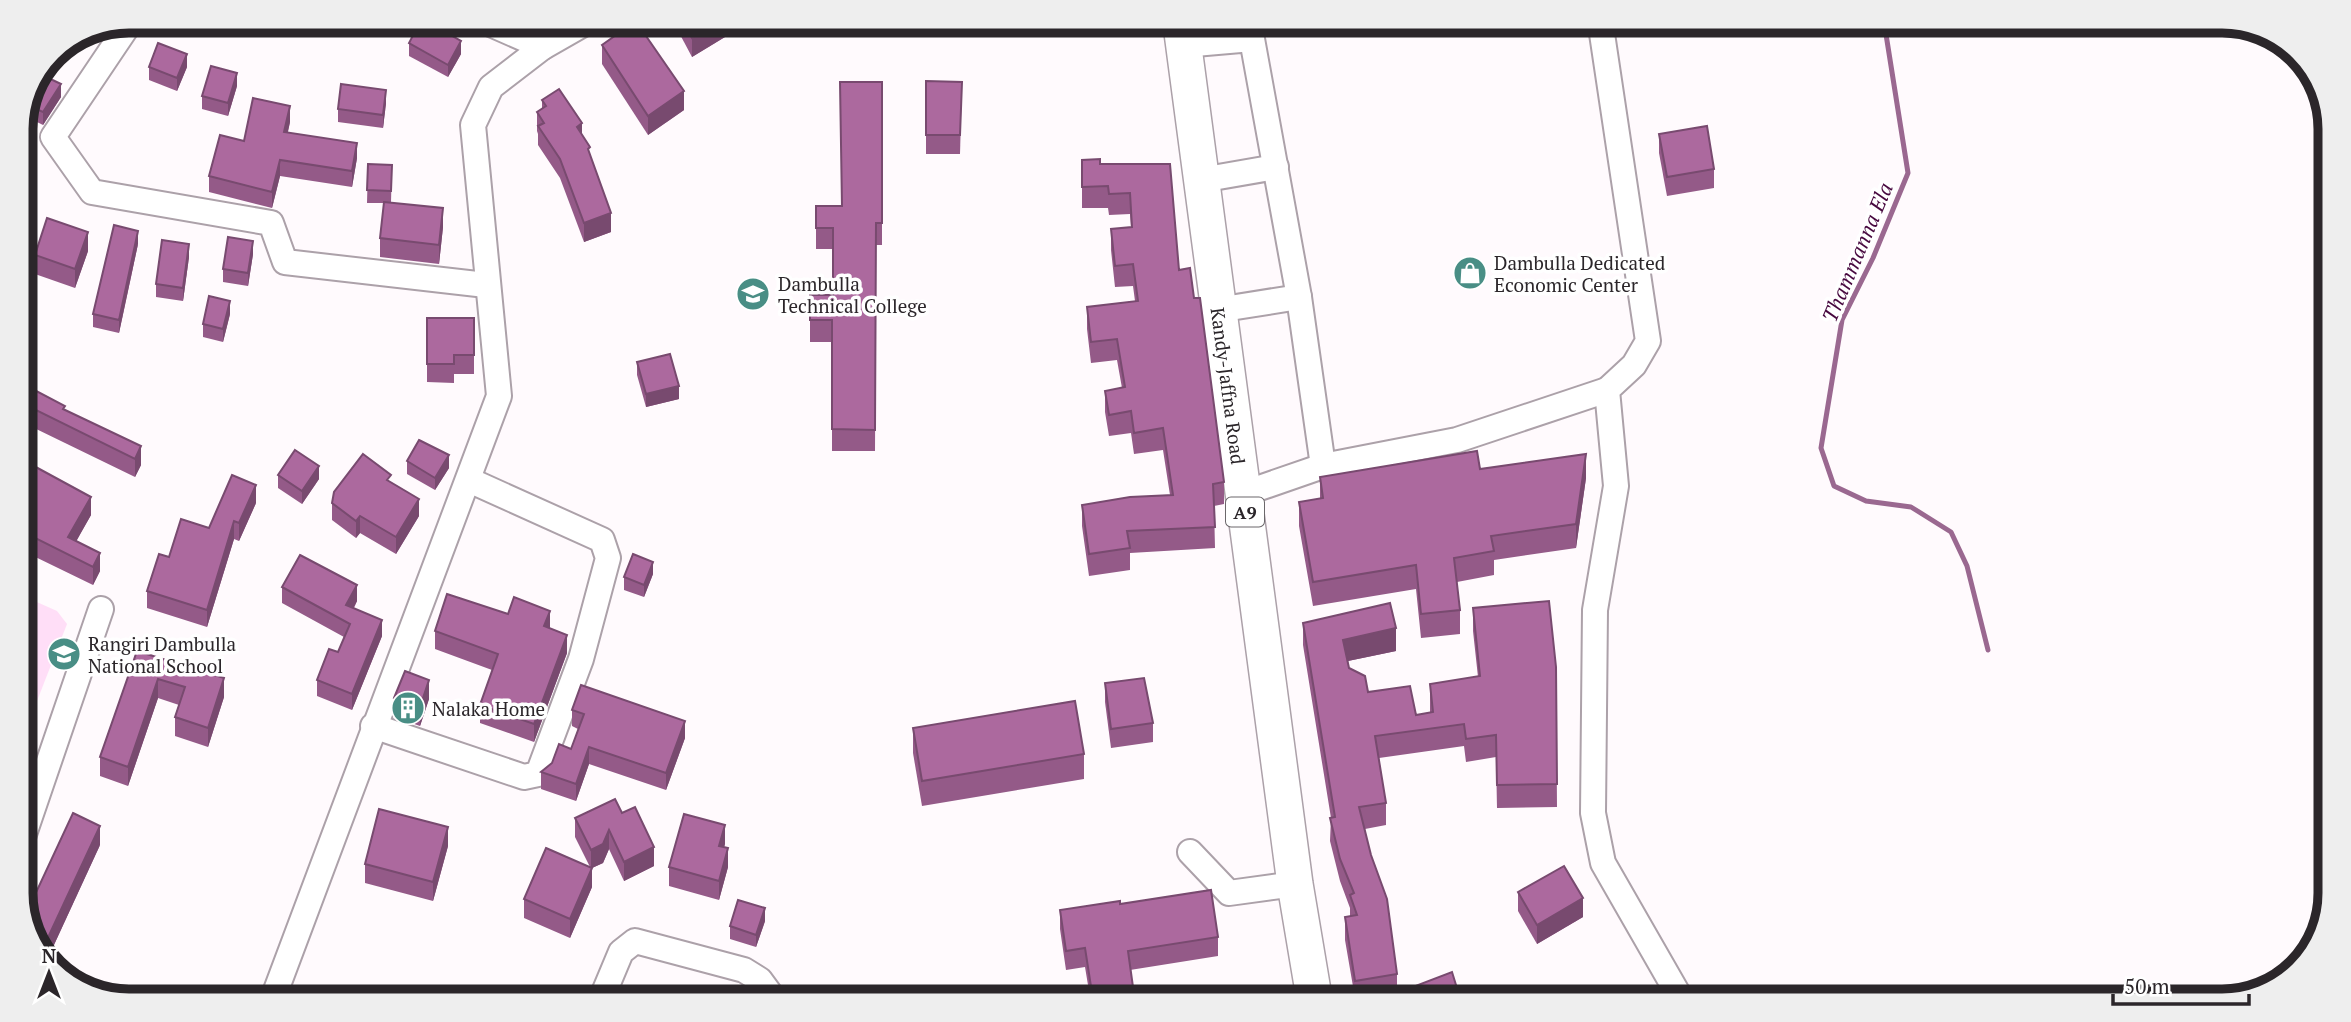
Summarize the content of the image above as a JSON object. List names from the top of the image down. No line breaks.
{"streets":{"highway":["Kandy-Jaffna Road","A9"]},"water":["Thammanna Ela"],"places":{"shop":["Dambulla Dedicated Economic Center"],"school or university":["Dambulla Technical College","Rangiri Dambulla National School"],"building":["Nalaka Home"]},"scale_bar":"50 m","north":"top"}
